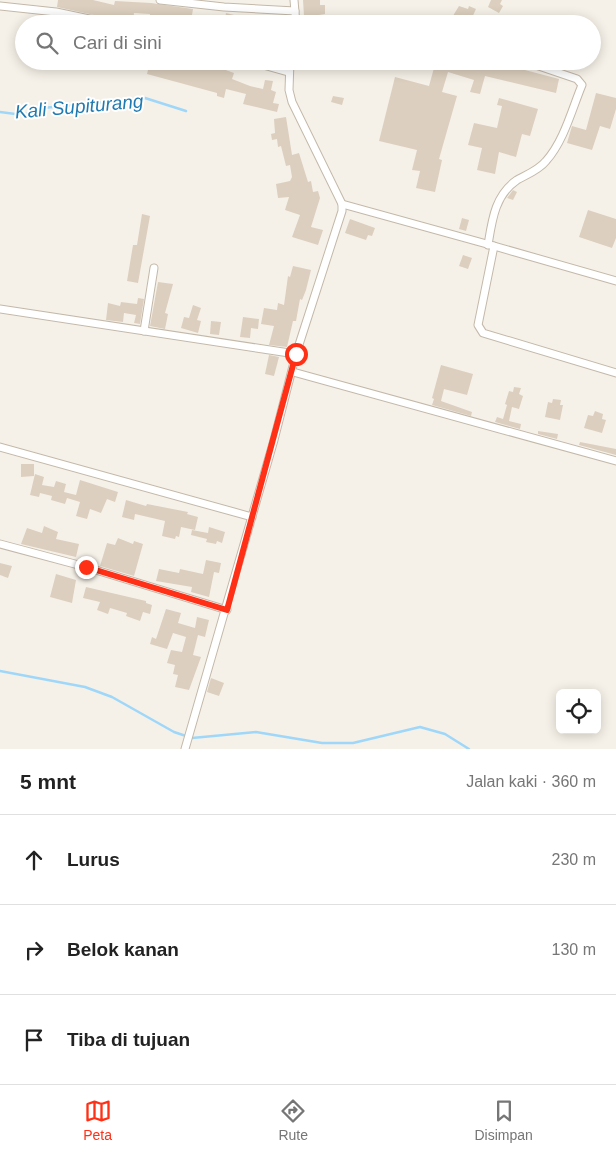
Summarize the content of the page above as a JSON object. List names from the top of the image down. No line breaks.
{"water":["Kali Supiturang"],"page":{"search":"Cari di sini","heading":["5 mnt","Jalan kaki · 360 m"],"list":[["Lurus","230 m"],["Belok kanan","130 m"],"Tiba di tujuan"],"nav":["Peta","Rute","Disimpan"]}}
